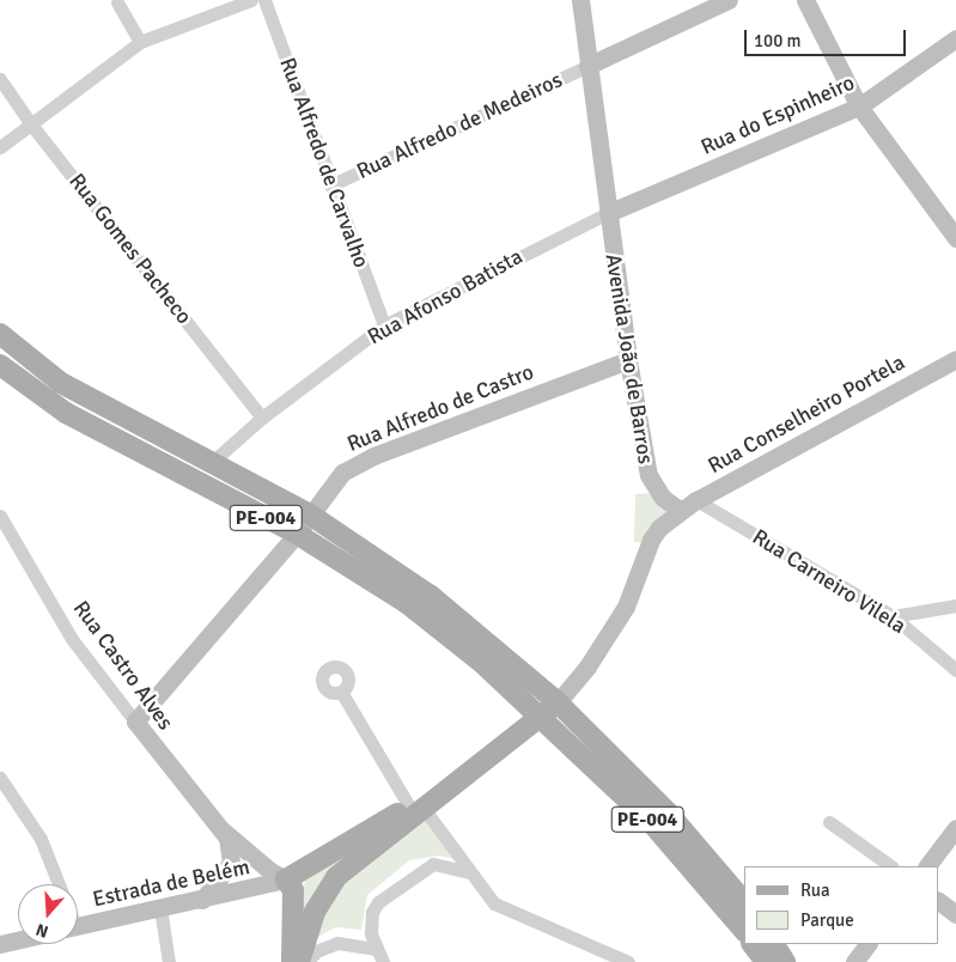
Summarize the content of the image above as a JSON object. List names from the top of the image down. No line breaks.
{"streets":{"main road":["Rua do Espinheiro","Avenida João de Barros","Rua Alfredo de Castro","Rua Conselheiro Portela","PE-004","Rua Castro Alves","Estrada de Belém"],"street":["Rua Alfredo de Medeiros","Rua Alfredo de Carvalho","Rua Gomes Pacheco","Rua Afonso Batista","Rua Carneiro Vilela"]},"crossings":[["Rua do Espinheiro","Rua Afonso Batista"],["Rua do Espinheiro","Avenida João de Barros"],["Rua Alfredo de Medeiros","Rua Alfredo de Carvalho"],["Rua Alfredo de Medeiros","Avenida João de Barros"],["Rua Alfredo de Carvalho","Rua Afonso Batista"],["Rua Gomes Pacheco","Rua Afonso Batista"],["Rua Afonso Batista","Avenida João de Barros"],["Rua Afonso Batista","PE-004"],["Avenida João de Barros","Rua Alfredo de Castro"],["Avenida João de Barros","Rua Conselheiro Portela"],["Rua Alfredo de Castro","PE-004"],["Rua Alfredo de Castro","Rua Castro Alves"],["Rua Conselheiro Portela","Rua Carneiro Vilela"],["Rua Castro Alves","Estrada de Belém"]],"legend":["Rua","Parque"],"scale_bar":"100 m","north":"bottom"}
